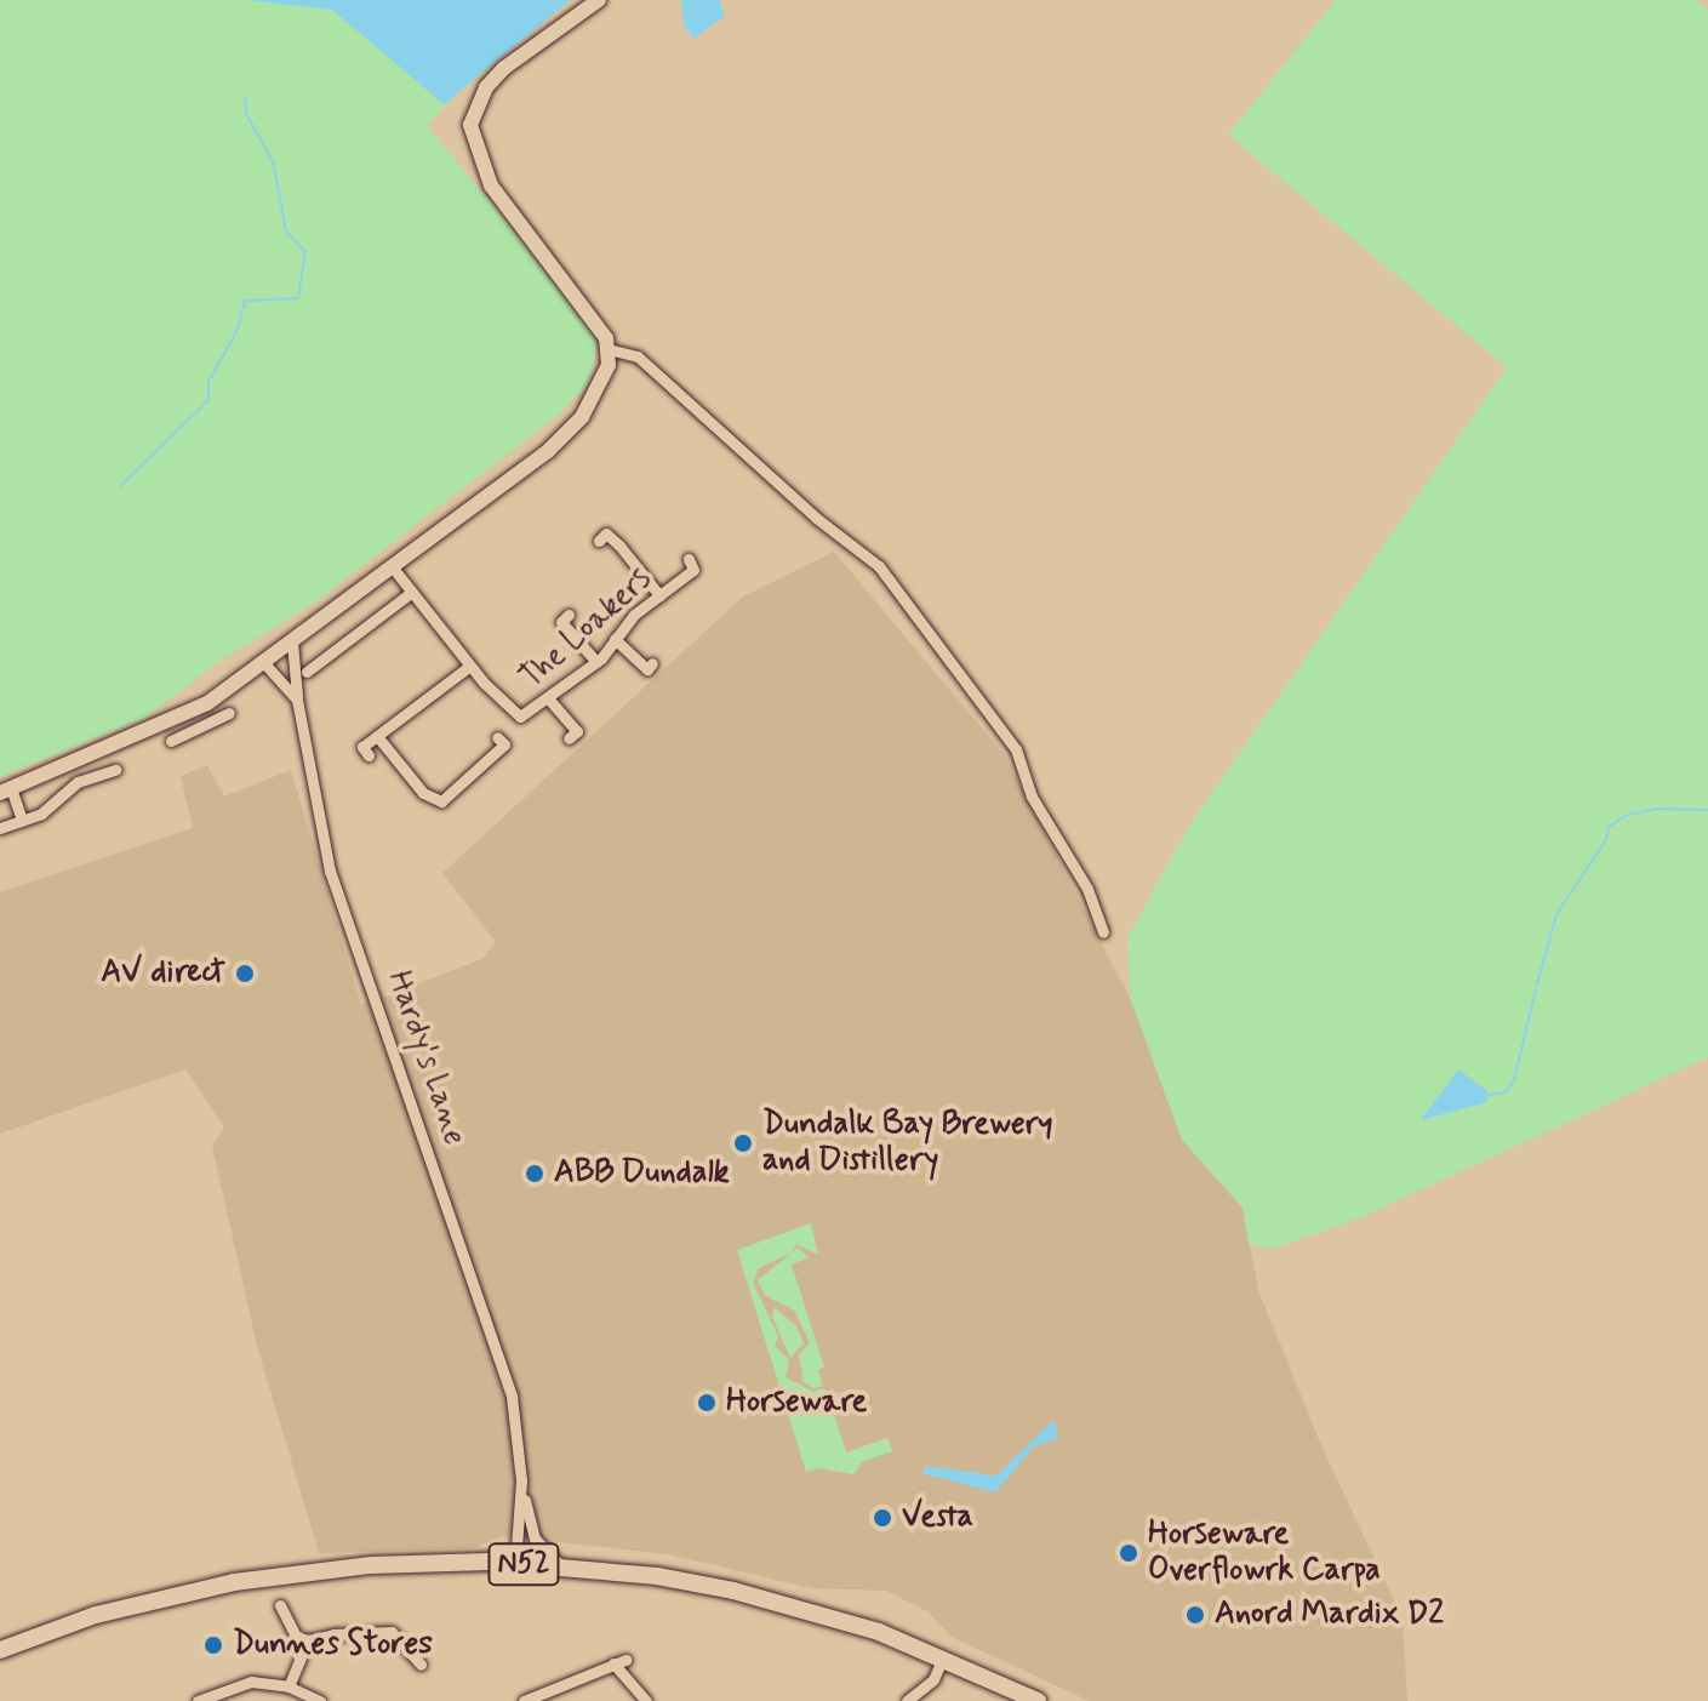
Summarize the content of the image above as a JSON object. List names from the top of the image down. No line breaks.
{"streets":{"main road":["N52"],"street":["The Loakers","Hardy's Lane"]},"crossings":[["Hardy's Lane","N52"]],"places":["AV direct","Dundalk Bay Brewery and Distillery","ABB Dundalk","Horseware","Vesta","Horseware Overflowrk Carpa","Anord Mardix D2","Dunnes Stores"]}
